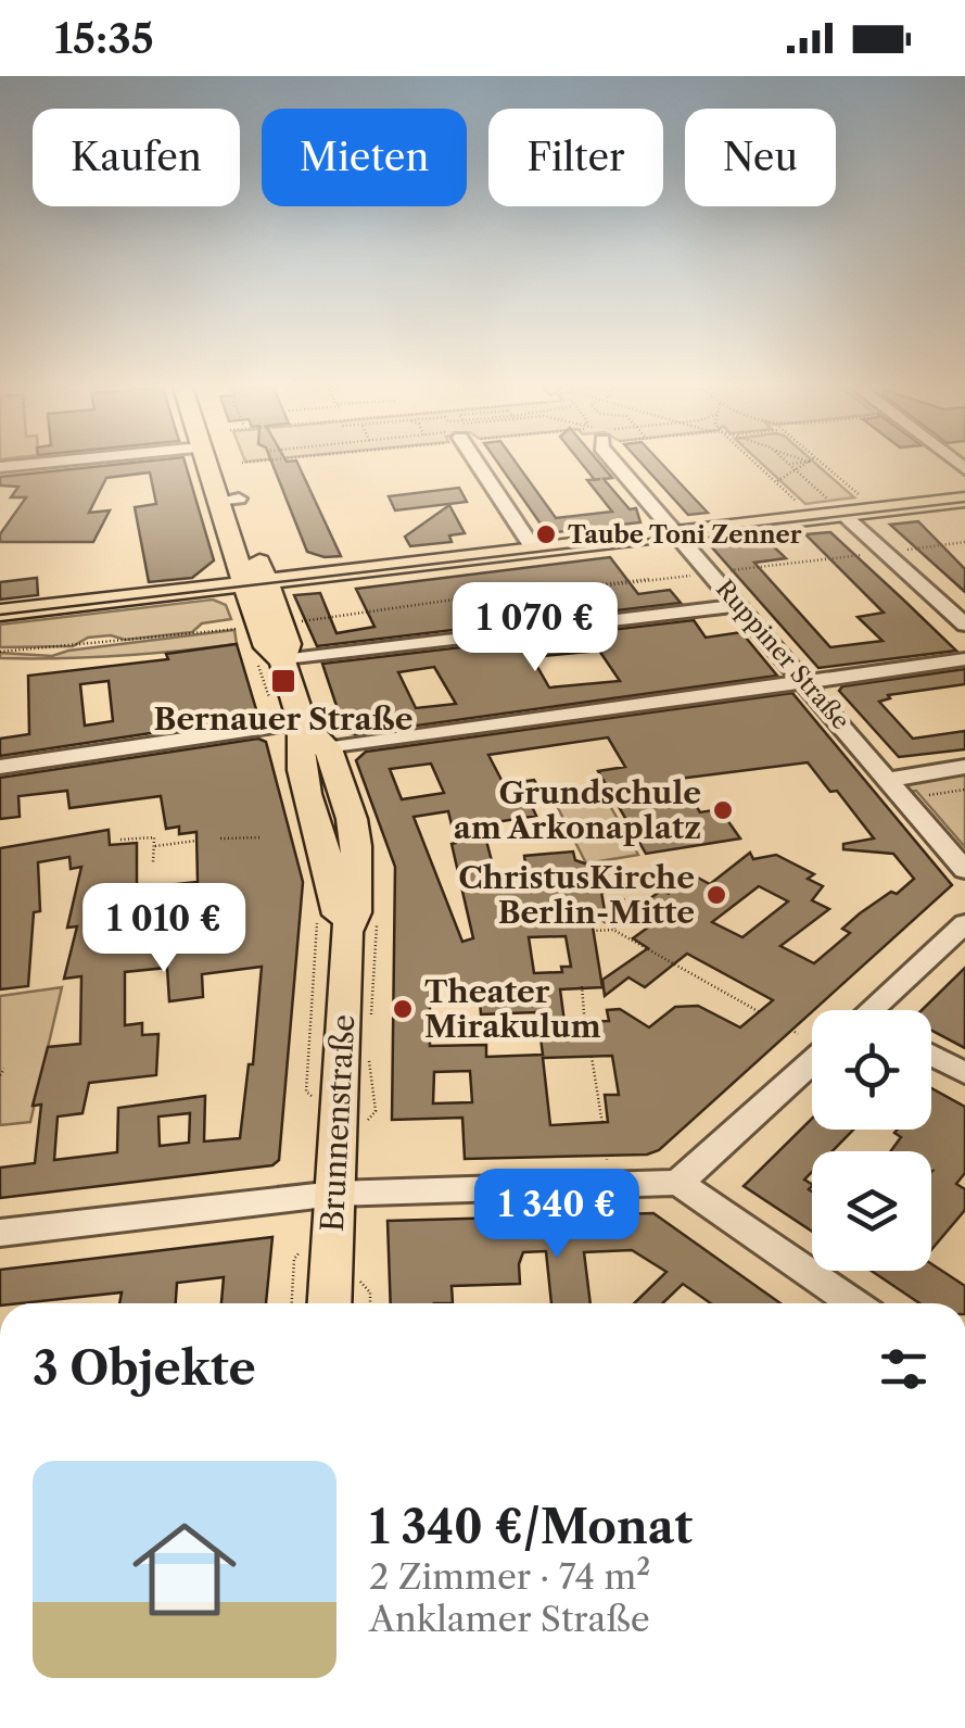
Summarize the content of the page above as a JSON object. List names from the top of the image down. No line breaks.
{"streets":{"main road":["Brunnenstraße"],"street":["Ruppiner Straße"]},"places":{"other":["Taube Toni Zenner","Grundschule am Arkonaplatz","ChristusKirche Berlin-Mitte","Theater Mirakulum"],"transit":["Bernauer Straße"]},"page":{"status":"15:35","chip":["Kaufen","Mieten","Filter","Neu"],"price":["1 070 €","1 010 €","1 340 €"],"heading":"3 Objekte","list":[{"name":"1 340 €/Monat","note":"2 Zimmer · 74 m² · Anklamer Straße"}]}}
